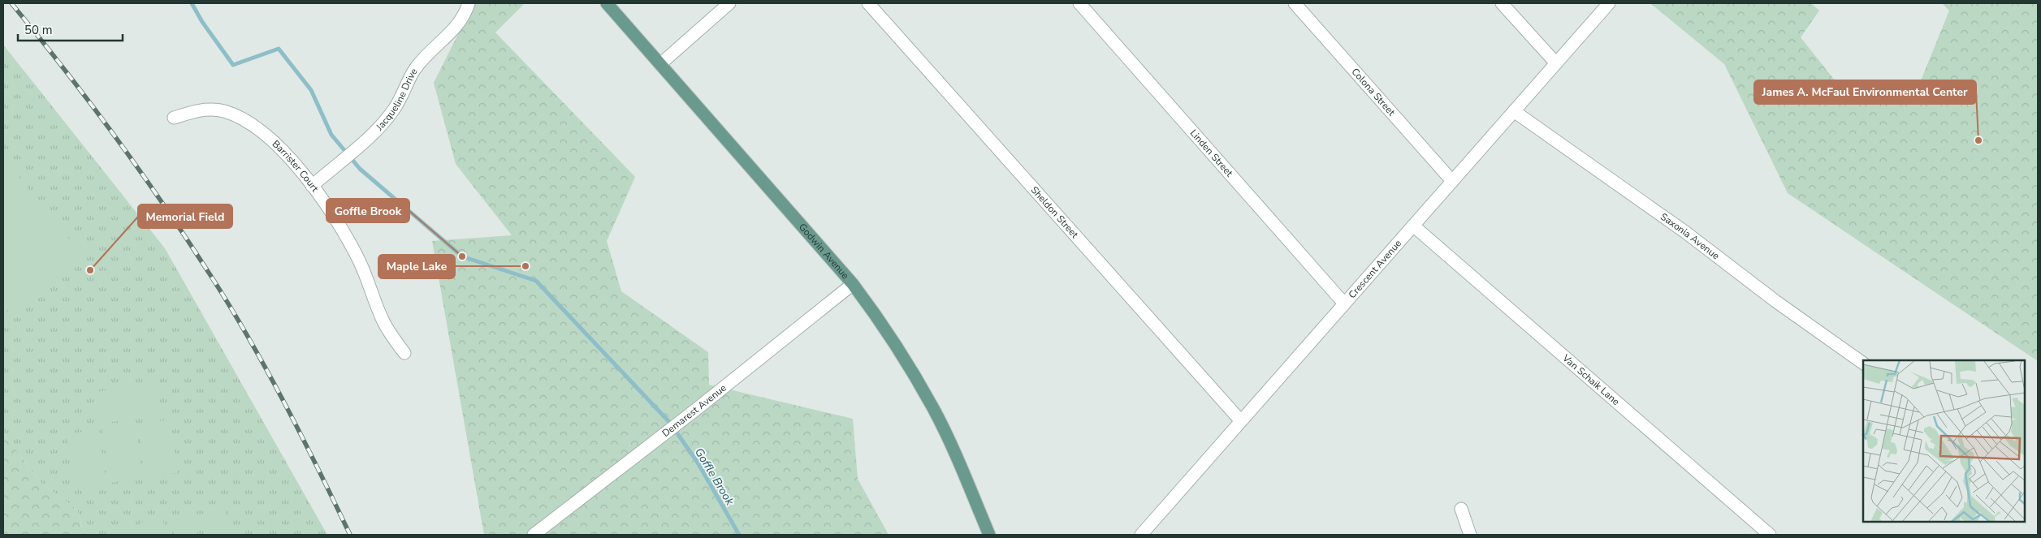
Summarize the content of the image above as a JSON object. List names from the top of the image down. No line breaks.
{"streets":{"main road":["Godwin Avenue"],"street":["Colona Street","Jacqueline Drive","Linden Street","Barrister Court","Sheldon Street","Saxonia Avenue","Crescent Avenue","Van Schaik Lane","Demarest Avenue"]},"crossings":[["Colona Street","Crescent Avenue"],["Jacqueline Drive","Barrister Court"],["Linden Street","Crescent Avenue"],["Sheldon Street","Crescent Avenue"],["Saxonia Avenue","Crescent Avenue"],["Godwin Avenue","Demarest Avenue"],["Crescent Avenue","Van Schaik Lane"]],"water":["Goffle Brook"],"places":["James A. McFaul Environmental Center","Goffle Brook","Maple Lake","Memorial Field"],"scale_bar":"50 m"}
